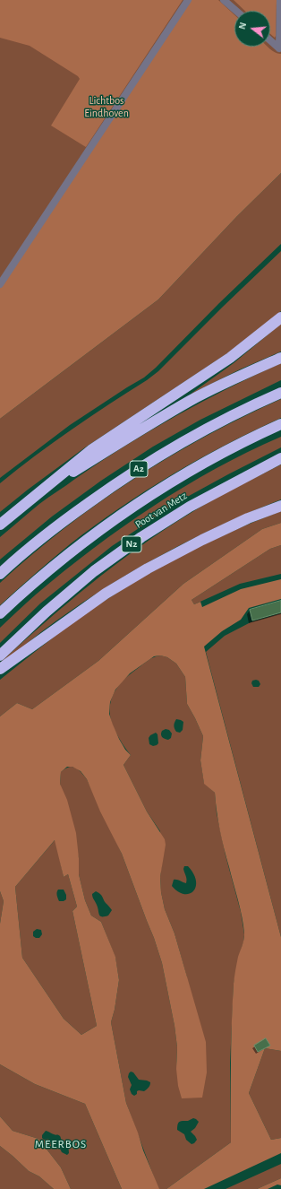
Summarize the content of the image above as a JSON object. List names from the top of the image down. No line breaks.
{"streets":{"highway":["A2","Poot van Metz","N2"]},"districts":["MEERBOS"],"parks":["Lichtbos Eindhoven"],"north":"left"}
